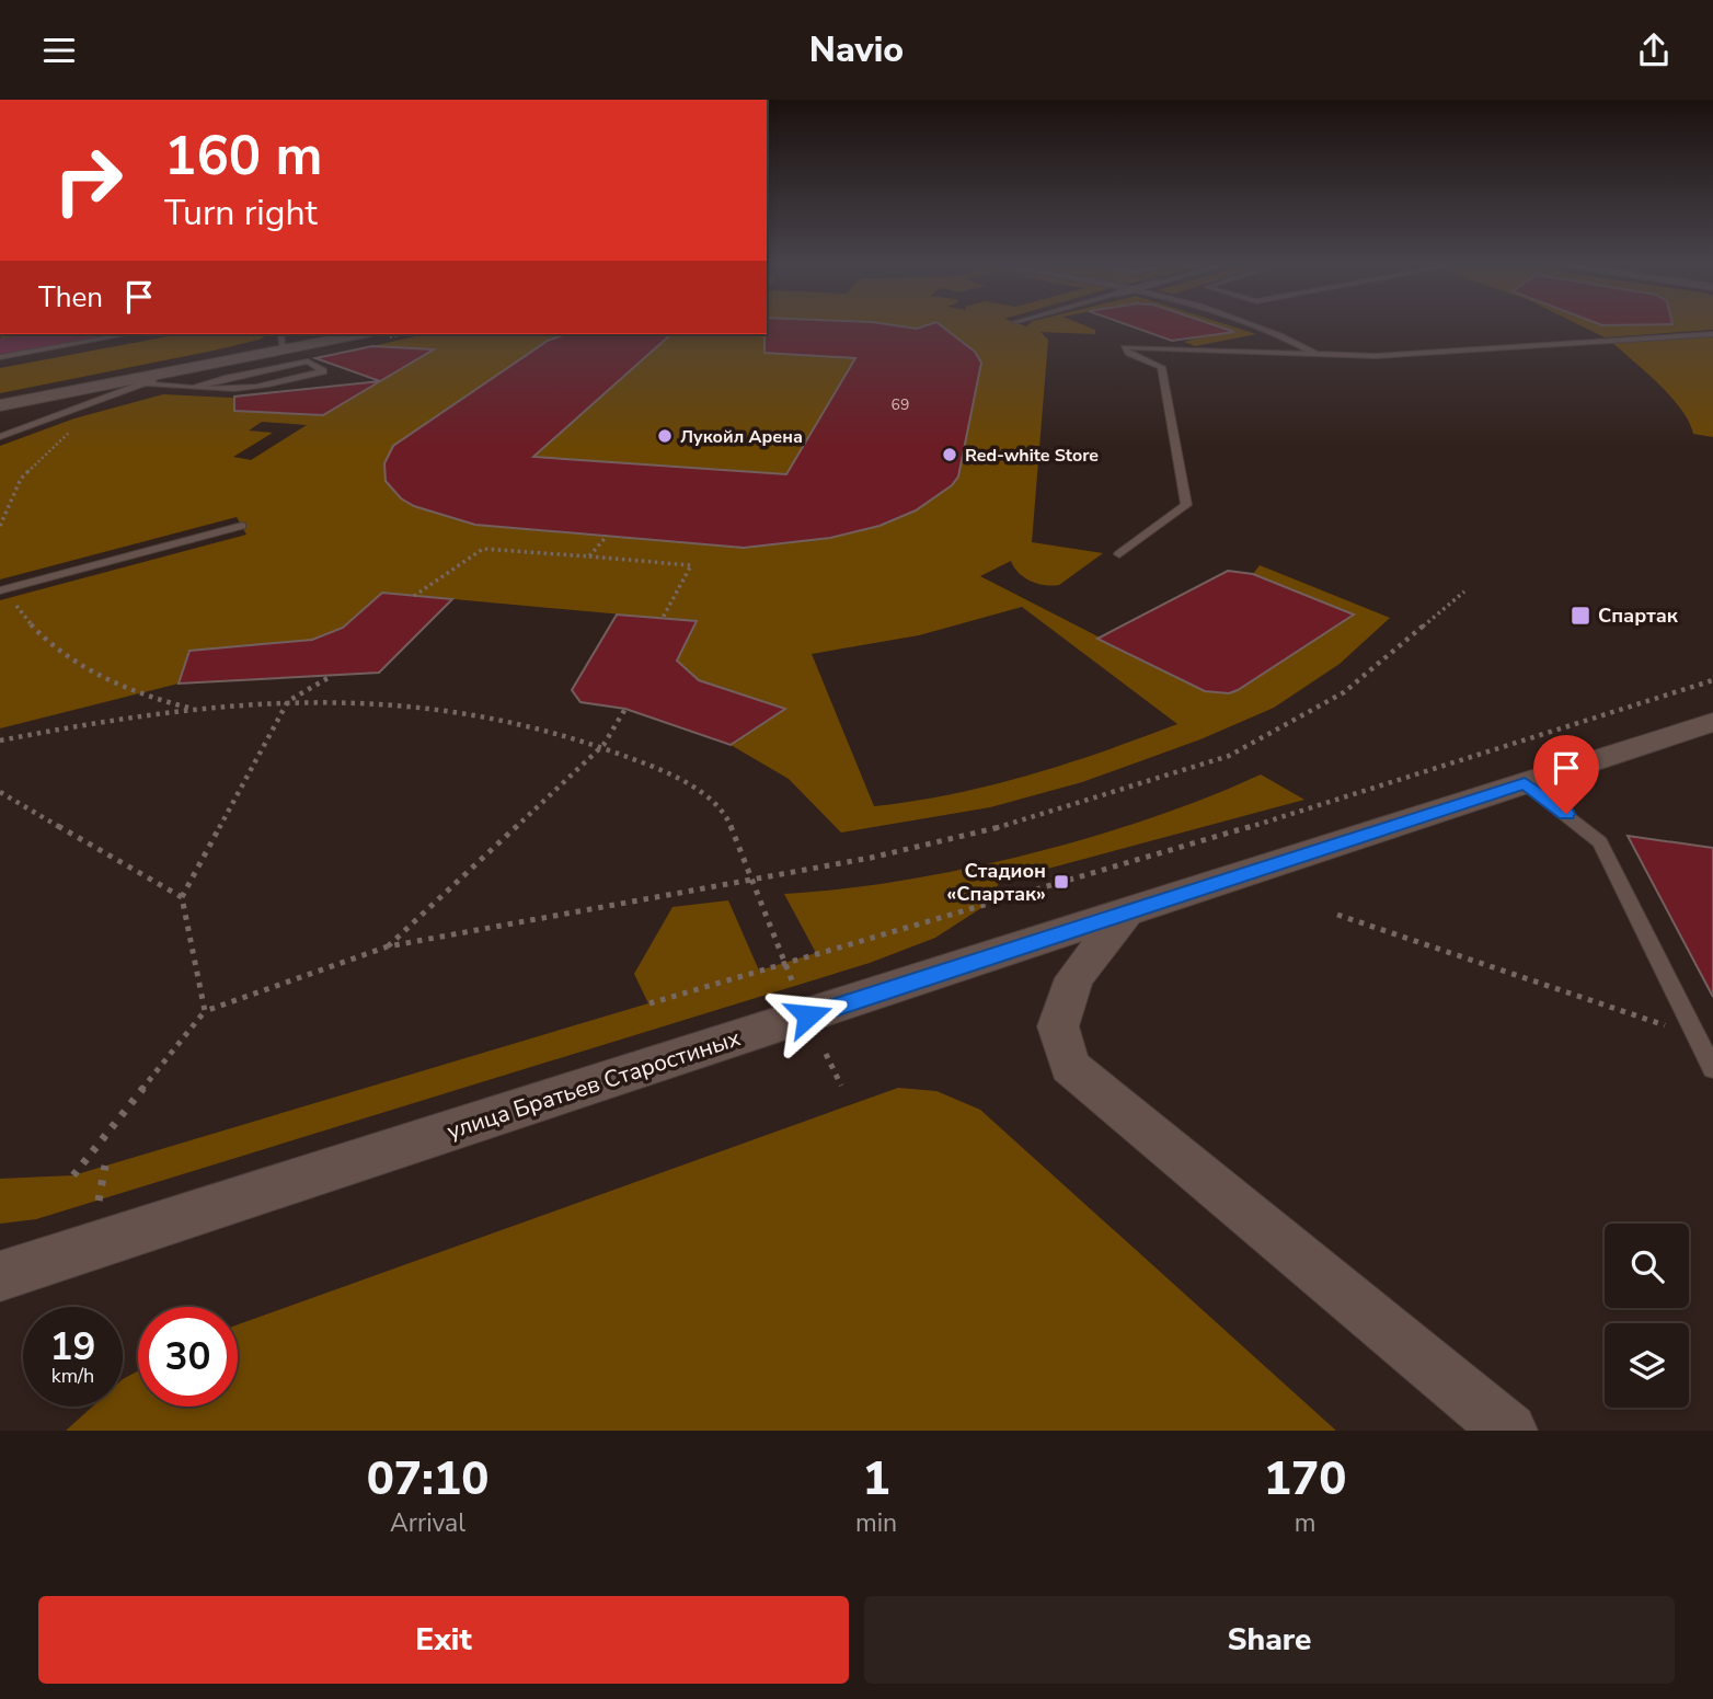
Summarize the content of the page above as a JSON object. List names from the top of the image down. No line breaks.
{"streets":{"street":["улица Братьев Старостиных"]},"places":{"other":["Лукойл Арена","Red-white Store"],"transit":["Спартак","Стадион «Спартак»"]},"house_numbers":["69"],"page":{"header":"Navio","turn":["160 m","Turn right"],"then":"Then","speed":"19 km/h","limit":"30","eta":["07:10","Arrival","1","min","170","m"],"buttons":["Exit","Share"]}}
